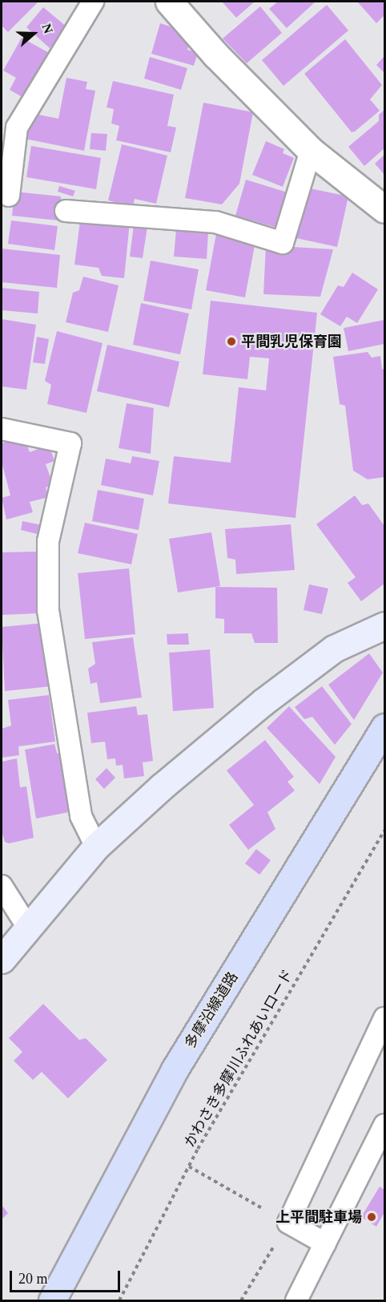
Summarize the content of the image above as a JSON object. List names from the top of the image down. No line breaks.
{"streets":{"main road":["多摩沿線道路"],"path":["かわさき多摩川ふれあいロード"]},"places":["平間乳児保育園","上平間駐車場"],"scale_bar":"20 m","north":"right"}
